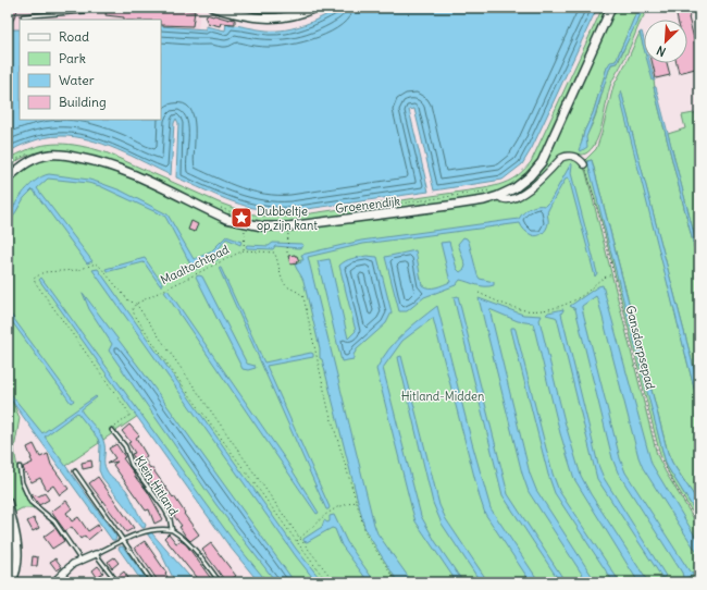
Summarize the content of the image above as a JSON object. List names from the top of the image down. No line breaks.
{"streets":{"street":["Groenendijk"],"lane":["Klein Hitland"],"path":["Maaltochtpad","Gansdorpsepad"]},"parks":["Hitland-Midden"],"places":{"place":["Dubbeltje op zijn kant"]},"legend":["Road","Park","Water","Building"],"north":"bottom left"}
